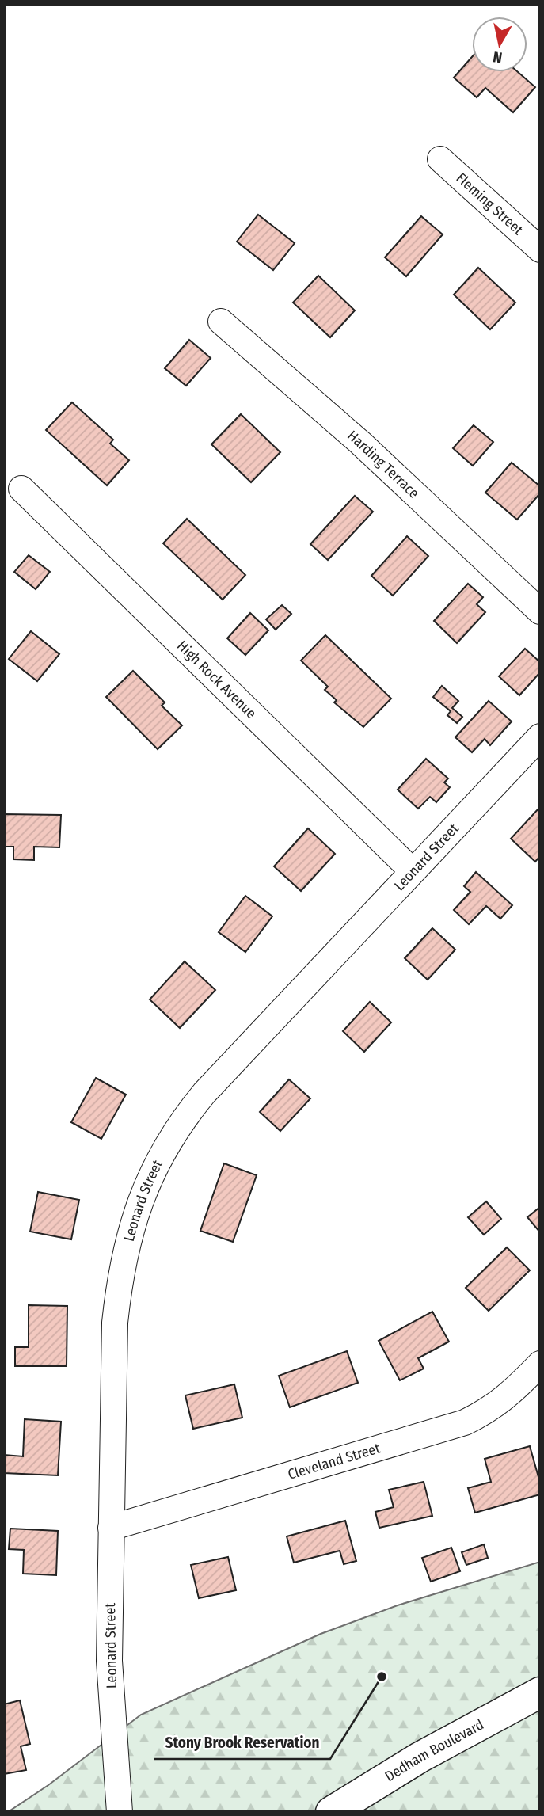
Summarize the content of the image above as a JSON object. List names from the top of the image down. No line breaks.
{"streets":{"main road":["Dedham Boulevard"],"street":["Fleming Street","Harding Terrace","High Rock Avenue","Leonard Street","Cleveland Street"]},"crossings":[["High Rock Avenue","Leonard Street"],["Leonard Street","Cleveland Street"]],"places":["Stony Brook Reservation"],"north":"bottom"}
